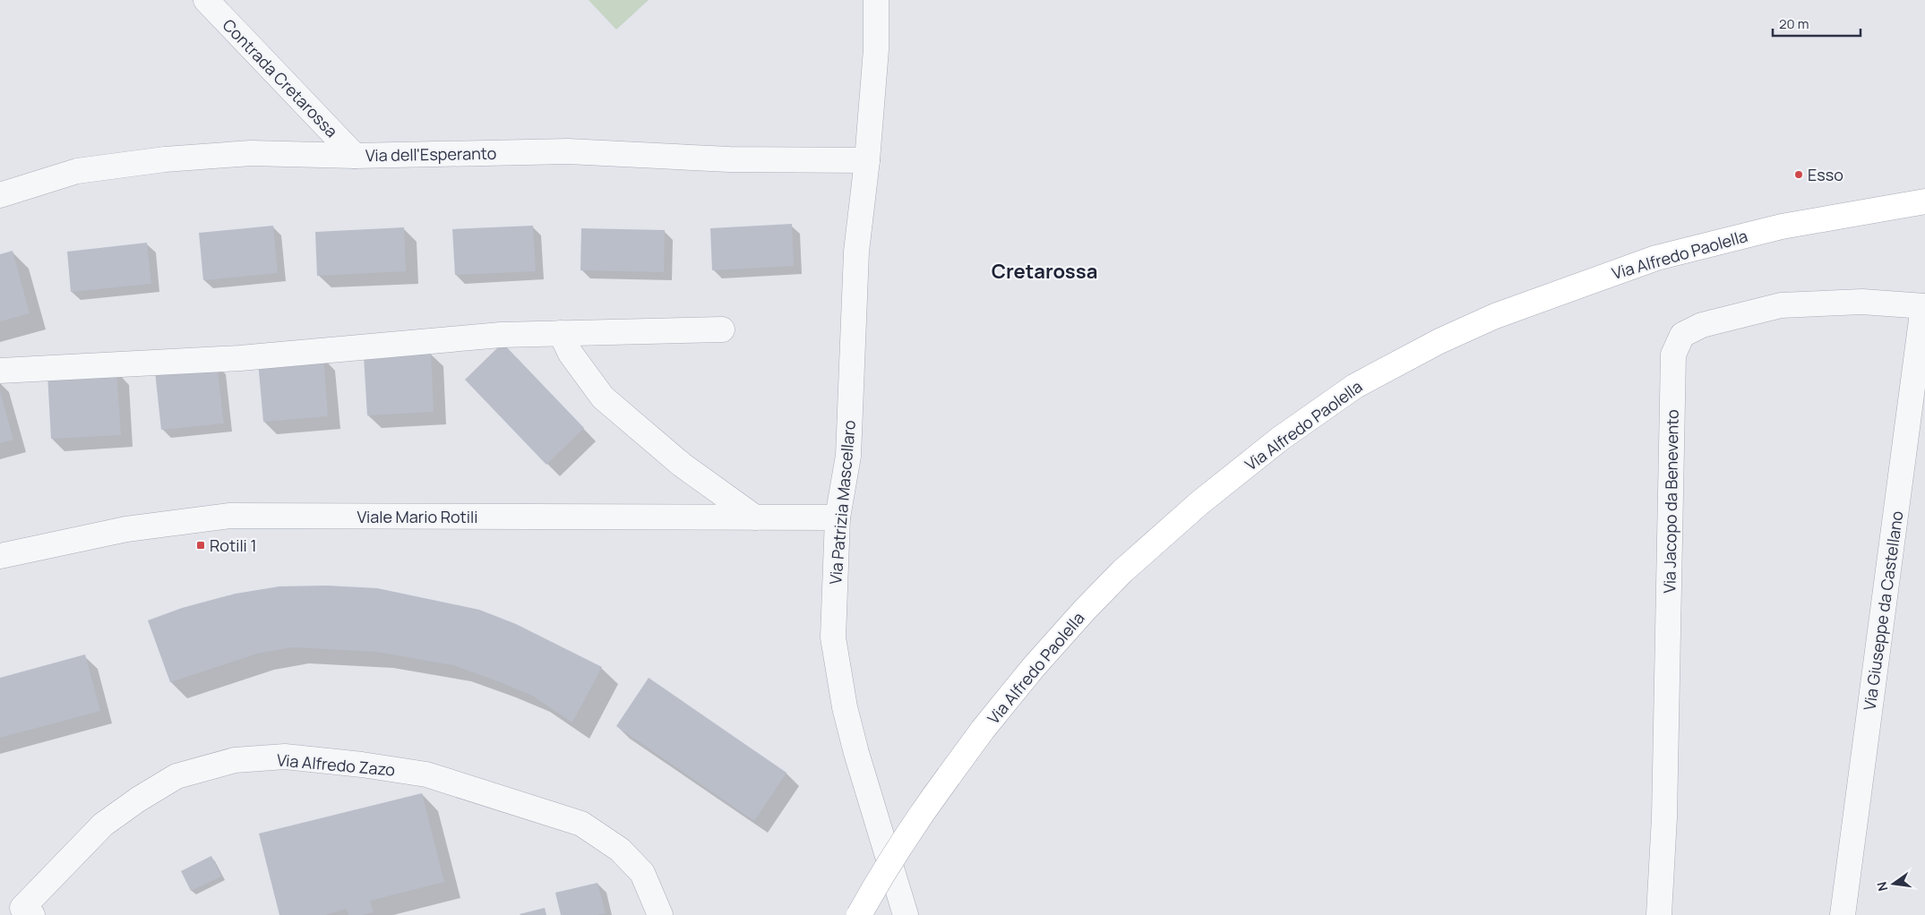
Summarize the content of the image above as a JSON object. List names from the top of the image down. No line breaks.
{"streets":{"main road":["Via Alfredo Paolella"],"street":["Contrada Cretarossa","Via dell'Esperanto","Via Jacopo da Benevento","Via Patrizia Mascellaro","Viale Mario Rotili","Via Giuseppe da Castellano","Via Alfredo Zazo"]},"crossings":[["Contrada Cretarossa","Via dell'Esperanto"],["Via dell'Esperanto","Via Patrizia Mascellaro"],["Via Jacopo da Benevento","Via Giuseppe da Castellano"],["Via Patrizia Mascellaro","Viale Mario Rotili"]],"districts":["Cretarossa"],"places":{"other":["Esso"],"transit":["Rotili 1"]},"scale_bar":"20 m","north":"left"}
